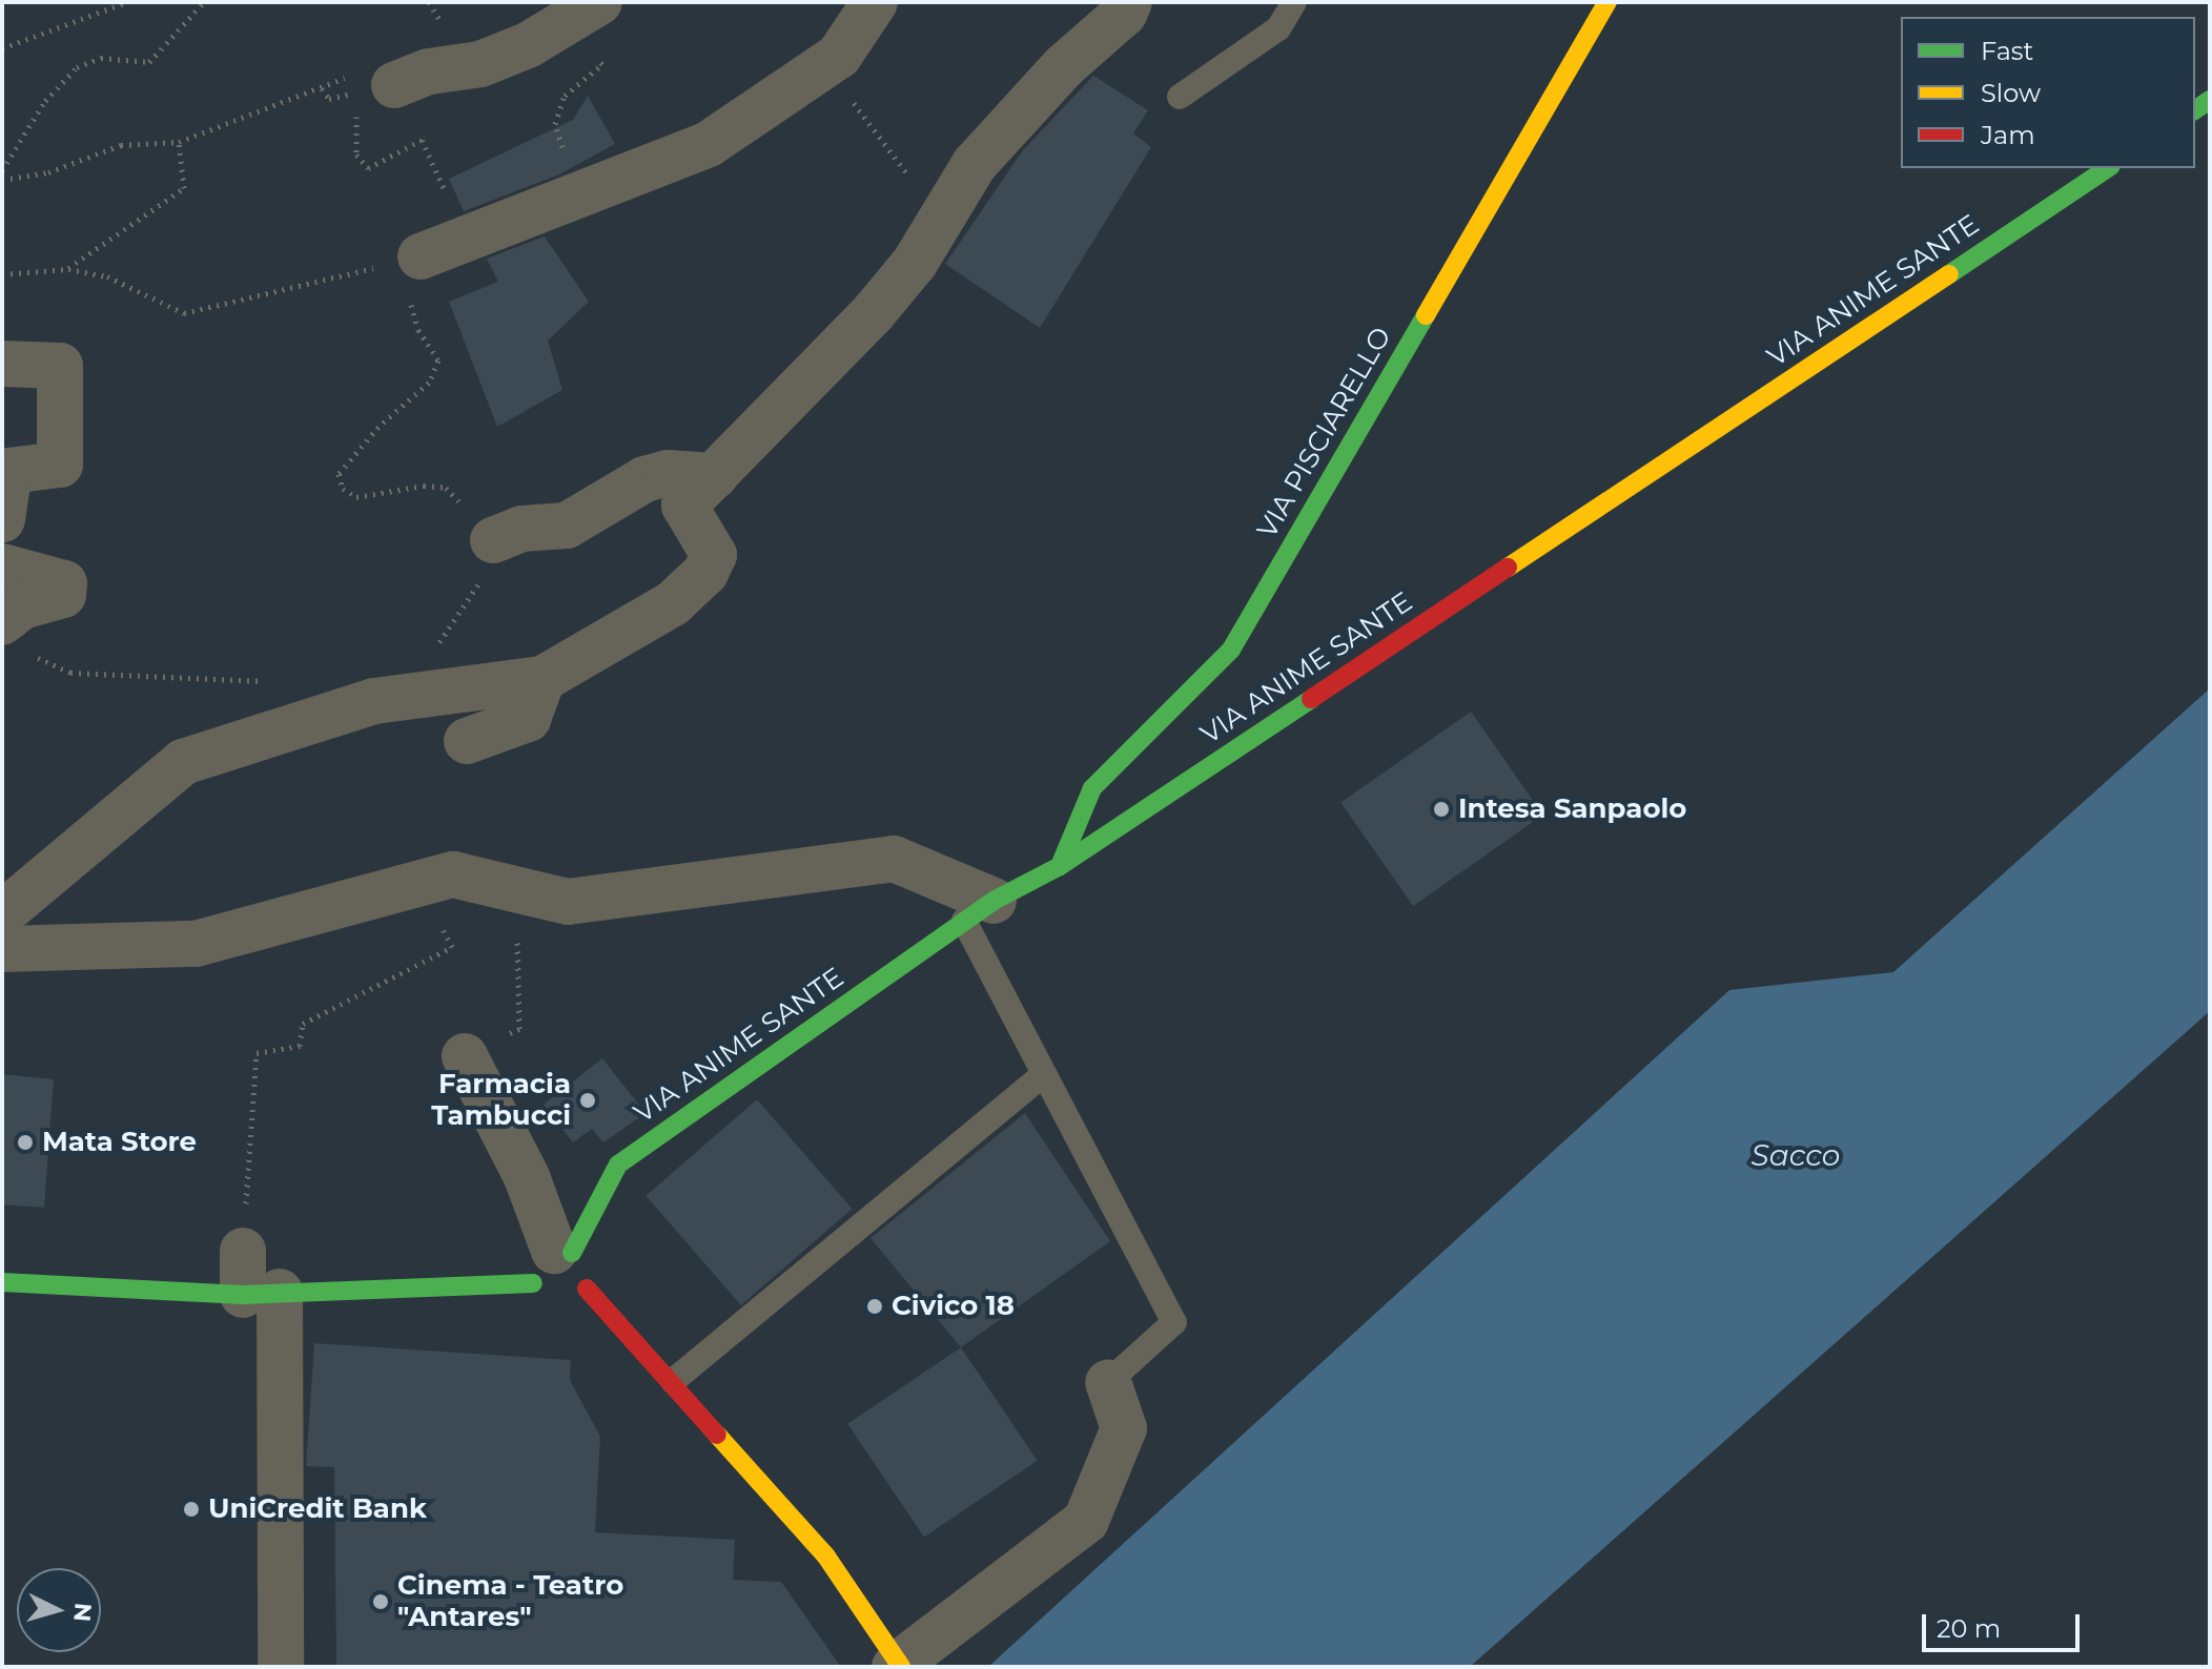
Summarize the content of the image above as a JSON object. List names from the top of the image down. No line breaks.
{"streets":{"main road":["VIA ANIME SANTE","VIA PISCIARELLO"]},"crossings":[["VIA ANIME SANTE","VIA PISCIARELLO"]],"water":["Sacco"],"places":["Intesa Sanpaolo","Farmacia Tambucci","Mata Store","Civico 18","UniCredit Bank","Cinema - Teatro \"Antares\""],"legend":["Fast","Slow","Jam"],"scale_bar":"20 m","north":"right"}
